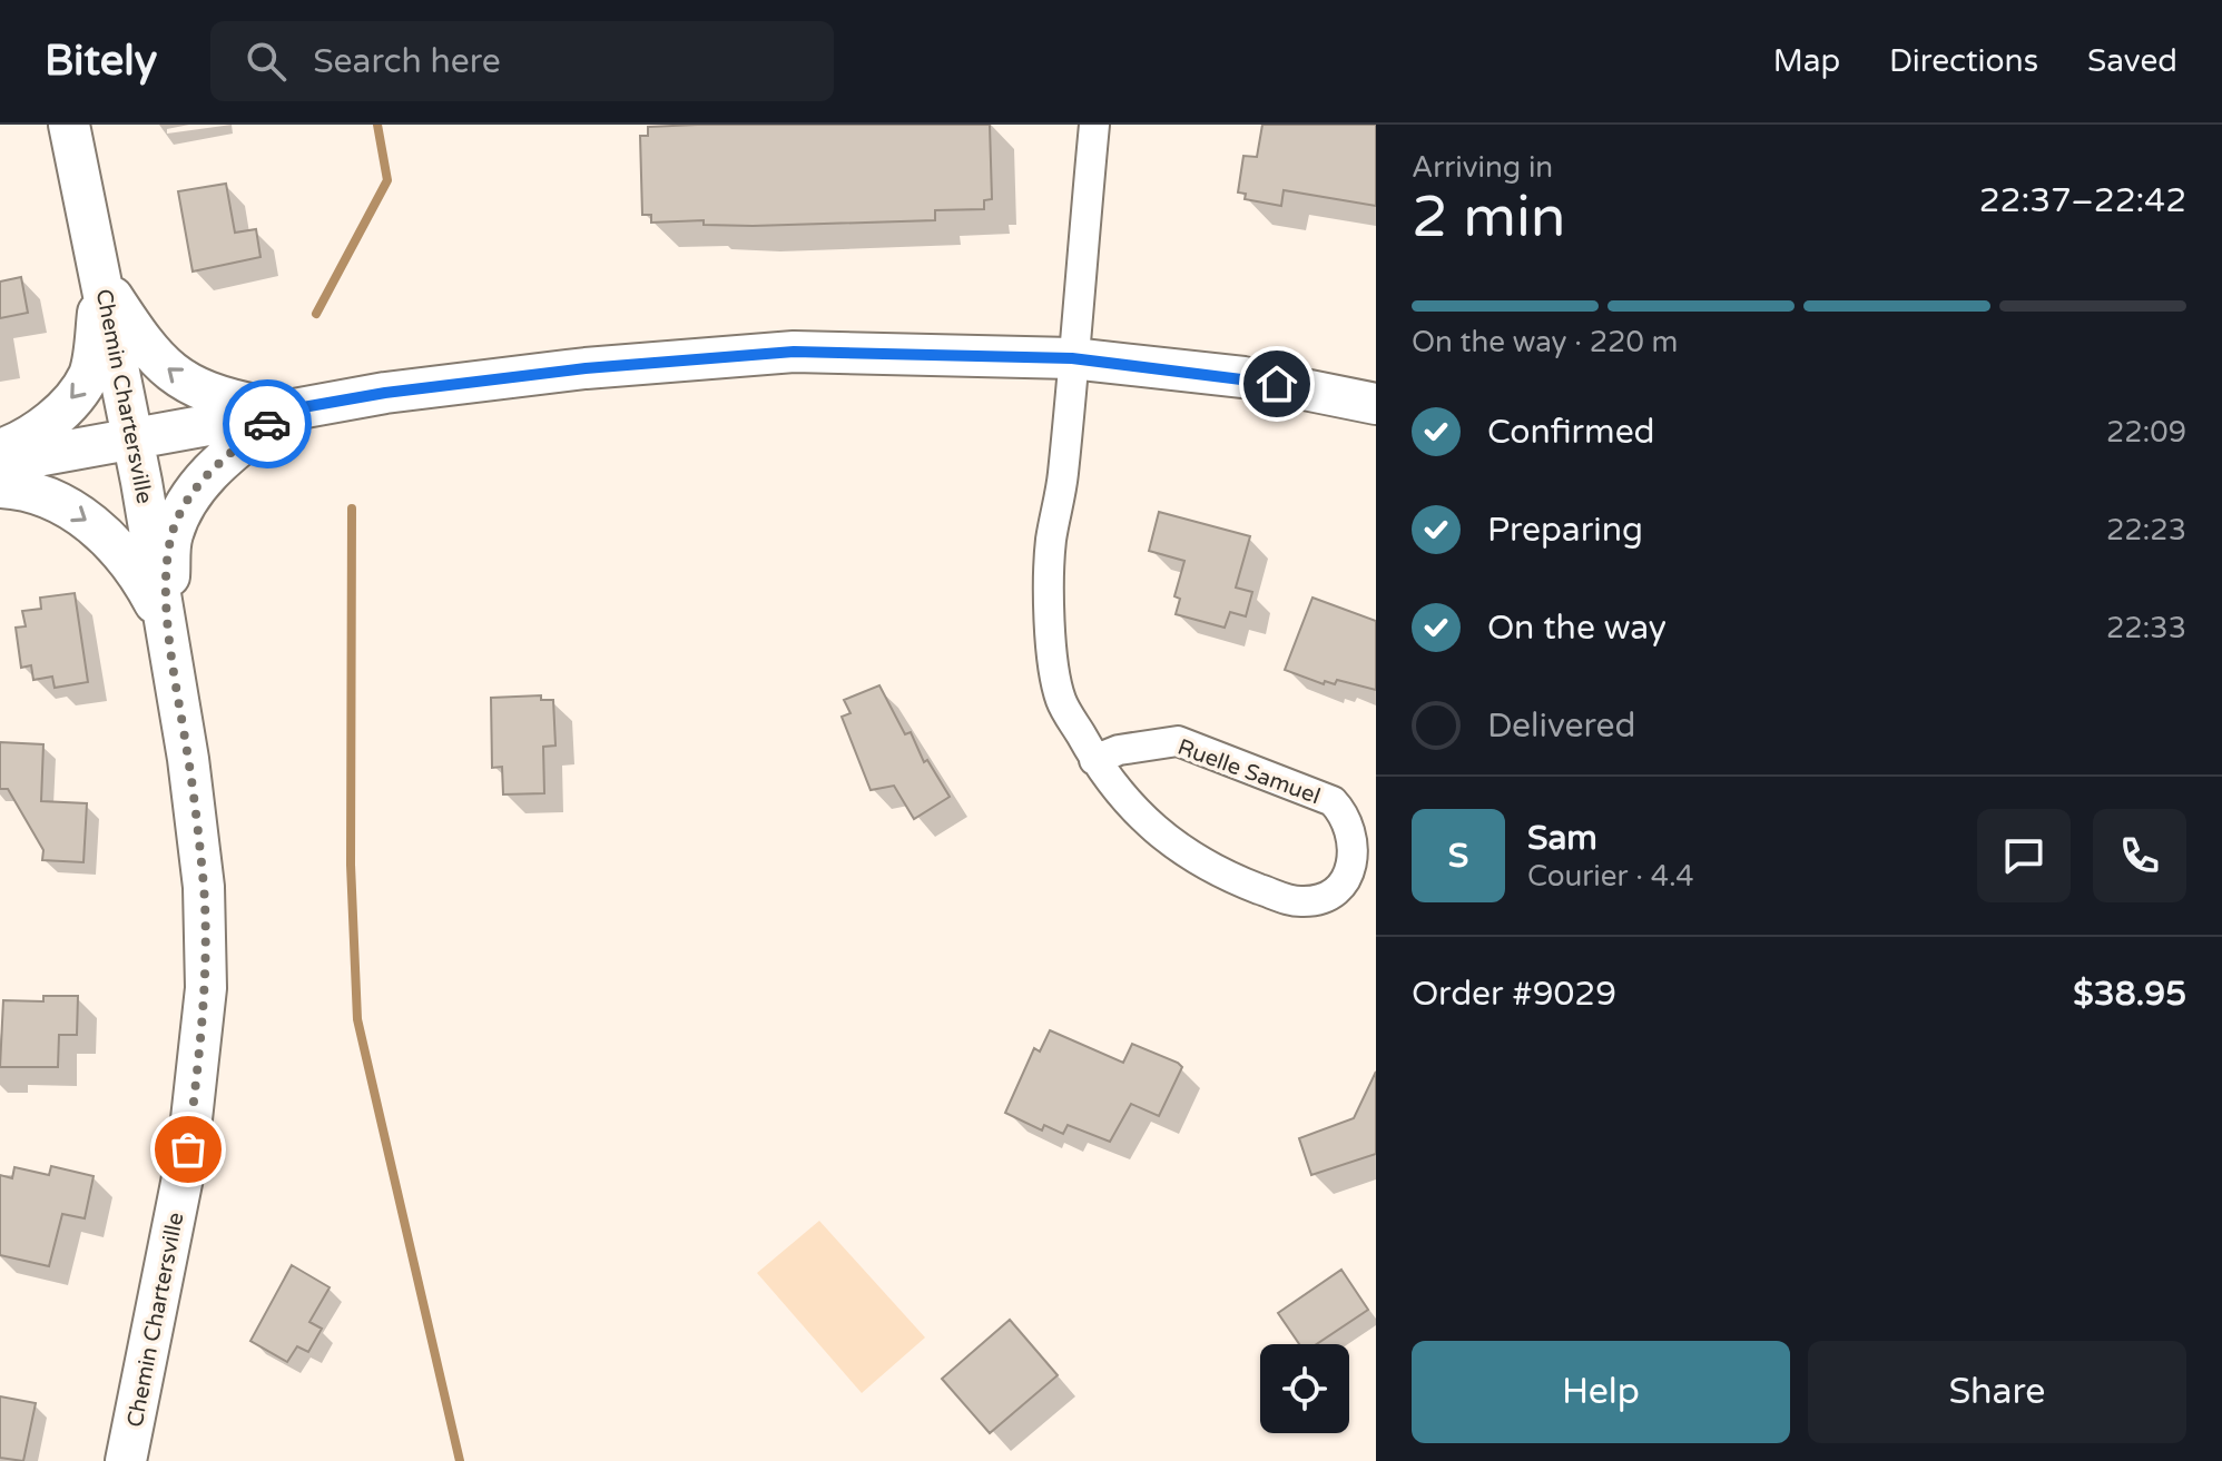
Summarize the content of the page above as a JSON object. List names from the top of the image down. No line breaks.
{"streets":{"main road":["Chemin Chartersville"],"street":["Ruelle Samuel"]},"page":{"header":"Bitely","search":"Search here","nav":["Map","Directions","Saved"],"heading":["2 min","Arriving in","22:37–22:42"],"panel":["Sam","Courier · 4.4","Order #9029","$38.95"],"bar":"On the way · 220 m","list":[["Confirmed","22:09"],["Preparing","22:23"],["On the way","22:33"],"Delivered"],"round":"S","buttons":["Help","Share"]}}
